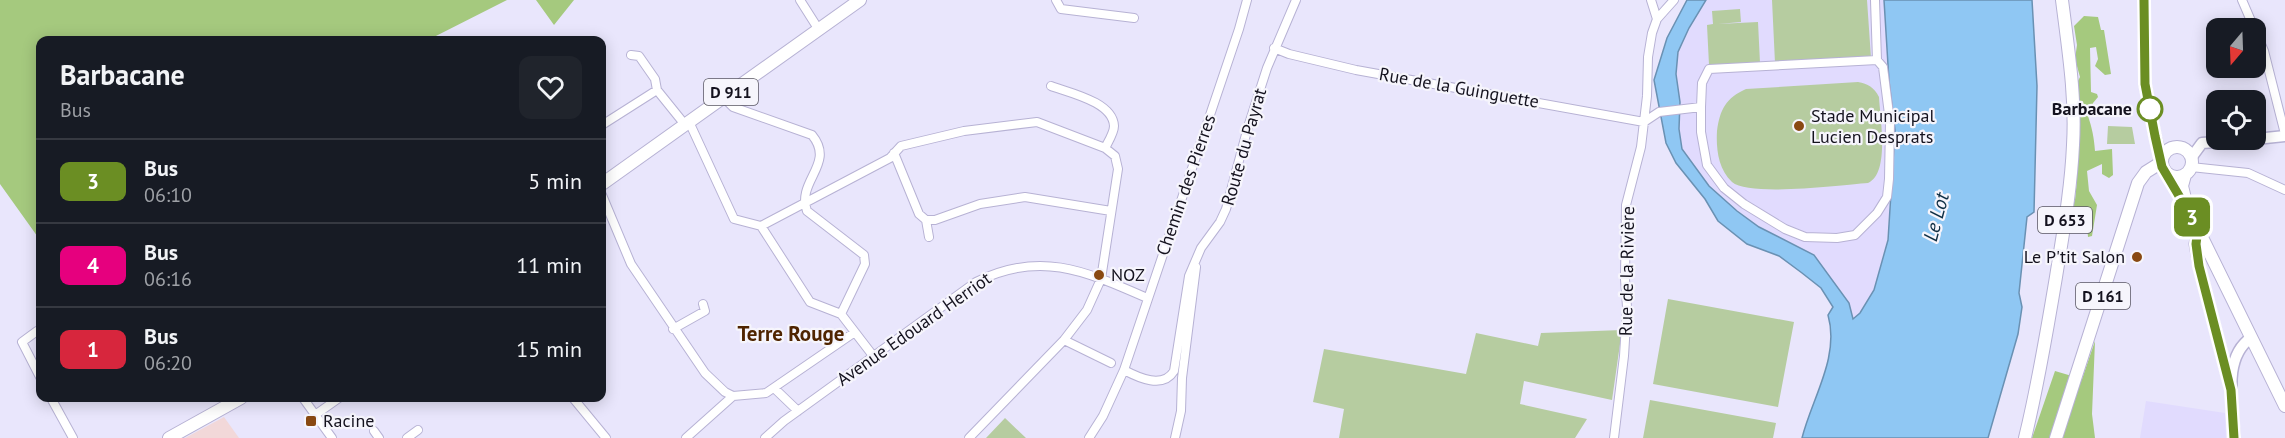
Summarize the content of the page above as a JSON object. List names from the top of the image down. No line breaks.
{"streets":{"main road":["D 911","D 653","D 161"],"street":["Rue de la Guinguette","Route du Payrat","Chemin des Pierres","Rue de la Rivière","Avenue Edouard Herriot"]},"crossings":[["Rue de la Guinguette","Route du Payrat"],["Rue de la Guinguette","Rue de la Rivière"],["Route du Payrat","Chemin des Pierres"],["Chemin des Pierres","Avenue Edouard Herriot"]],"districts":["Terre Rouge"],"water":["Le Lot"],"places":{"other":["Barbacane","Stade Municipal Lucien Desprats","Le P'tit Salon","NOZ"],"transit":["Racine"]},"lines":["bus line 3"],"north":"bottom","page":{"on_map":"3","heading":["Barbacane","Bus"],"list":[{"mark":"3","name":"Bus","note":"06:10","value":"5 min"},{"mark":"4","name":"Bus","note":"06:16","value":"11 min"},{"mark":"1","name":"Bus","note":"06:20","value":"15 min"}]}}
